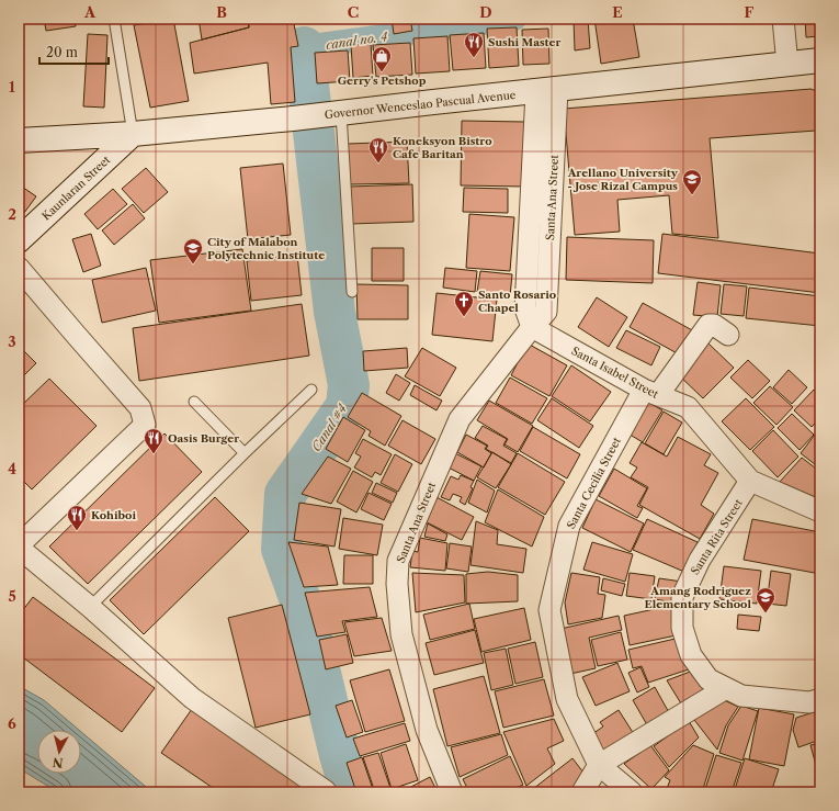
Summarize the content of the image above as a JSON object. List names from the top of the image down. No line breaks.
{"streets":{"main road":["Governor Wenceslao Pascual Avenue","Kaunlaran Street"],"street":["Santa Ana Street","Santa Isabel Street","Santa Cecilia Street","Santa Rita Street"]},"crossings":[["Governor Wenceslao Pascual Avenue","Kaunlaran Street"],["Governor Wenceslao Pascual Avenue","Santa Ana Street"],["Santa Ana Street","Santa Isabel Street"],["Santa Isabel Street","Santa Cecilia Street"],["Santa Isabel Street","Santa Rita Street"]],"water":["canal no. 4","Canal #4"],"places":{"restaurant":["Sushi Master","Koneksyon Bistro Cafe Baritan","Oasis Burger","Kohiboi"],"shop":["Gerry's Petshop"],"school or university":["Arellano University - Jose Rizal Campus","City of Malabon Polytechnic Institute","Amang Rodriguez Elementary School"],"church":["Santo Rosario Chapel"]},"scale_bar":"20 m","north":"bottom","grid":{"columns":["A","B","C","D","E","F"],"rows":["1","2","3","4","5","6"]}}
